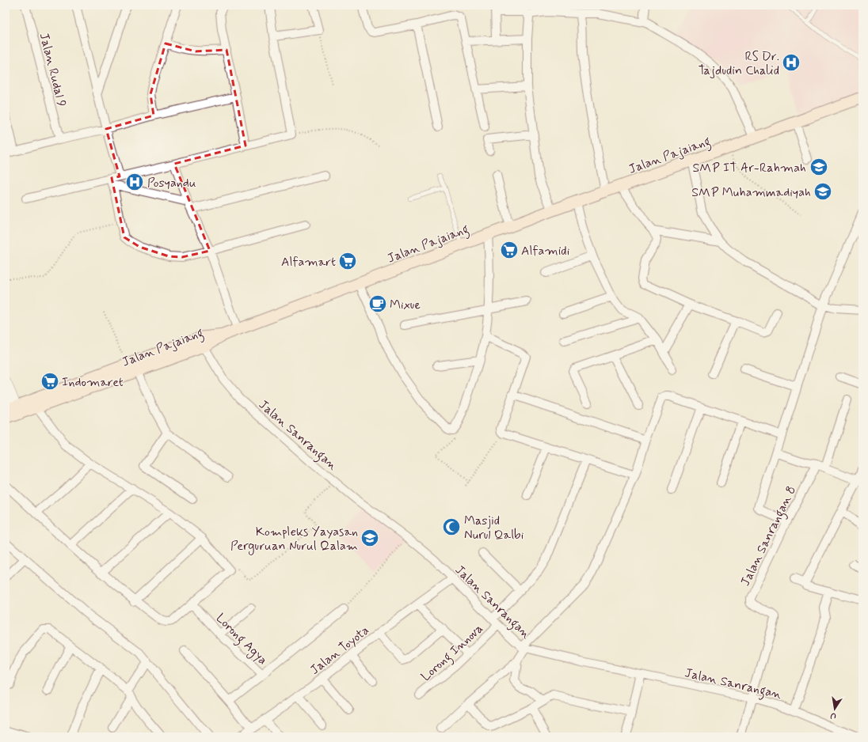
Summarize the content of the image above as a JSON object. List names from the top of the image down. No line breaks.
{"streets":{"main road":["Jalan Pajaiang"],"street":["Jalan Rudal 9","Jalan Sanrangan","Jalan Sanrangan 8","Lorong Agya","Jalan Toyota","Lorong Innova"]},"crossings":[["Jalan Pajaiang","Jalan Sanrangan"],["Jalan Sanrangan","Jalan Sanrangan 8"],["Jalan Sanrangan","Jalan Toyota"],["Jalan Sanrangan","Lorong Innova"]],"places":{"hospital":["RS Dr. Tajdudin Chalid","Posyandu"],"school or university":["SMP IT Ar-Rahmah","SMP Muhammadiyah","Kompleks Yayasan Perguruan Nurul Qalam"],"supermarket":["Alfamidi","Alfamart","Indomaret"],"cafe":["Mixue"],"mosque":["Masjid Nurul Qalbi"]},"north":"bottom"}
